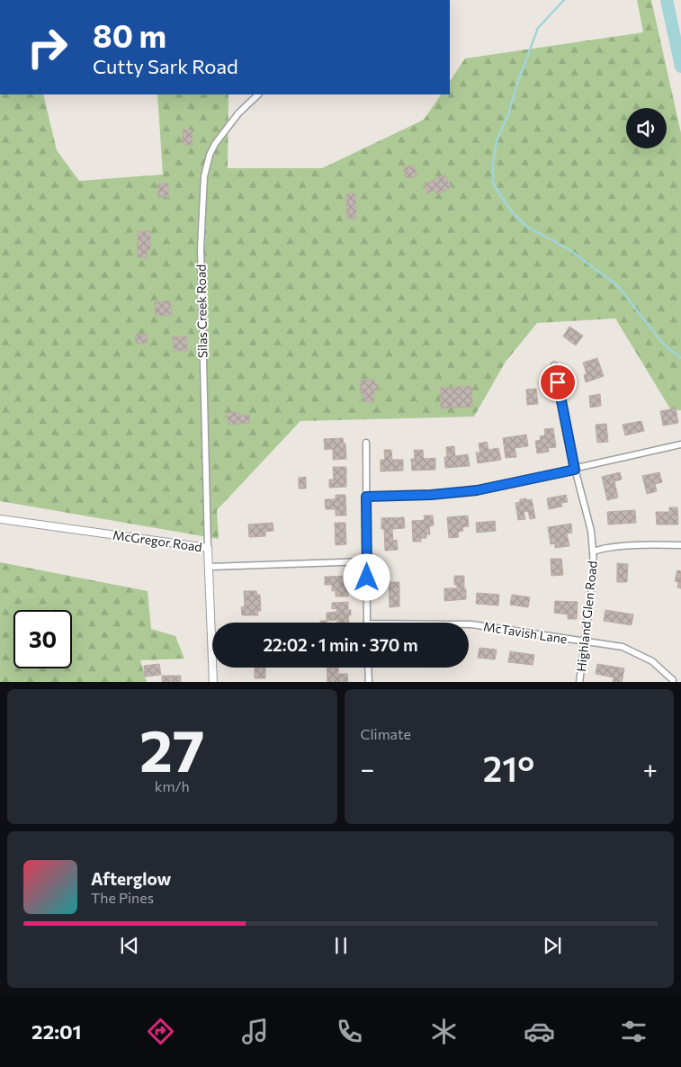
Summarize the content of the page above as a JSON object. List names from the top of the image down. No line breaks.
{"streets":{"street":["Silas Creek Road","McGregor Road","Highland Glen Road","McTavish Lane"]},"crossings":[["Silas Creek Road","McGregor Road"],["Highland Glen Road","McTavish Lane"]],"page":{"turn":["80 m","Cutty Sark Road"],"limit":"30","trip":"22:02 · 1 min · 370 m","tile":[["27","km/h"],"Climate"],"heat":["−","21°","+"],"song":["Afterglow","The Pines"],"tabs":"22:01"}}
